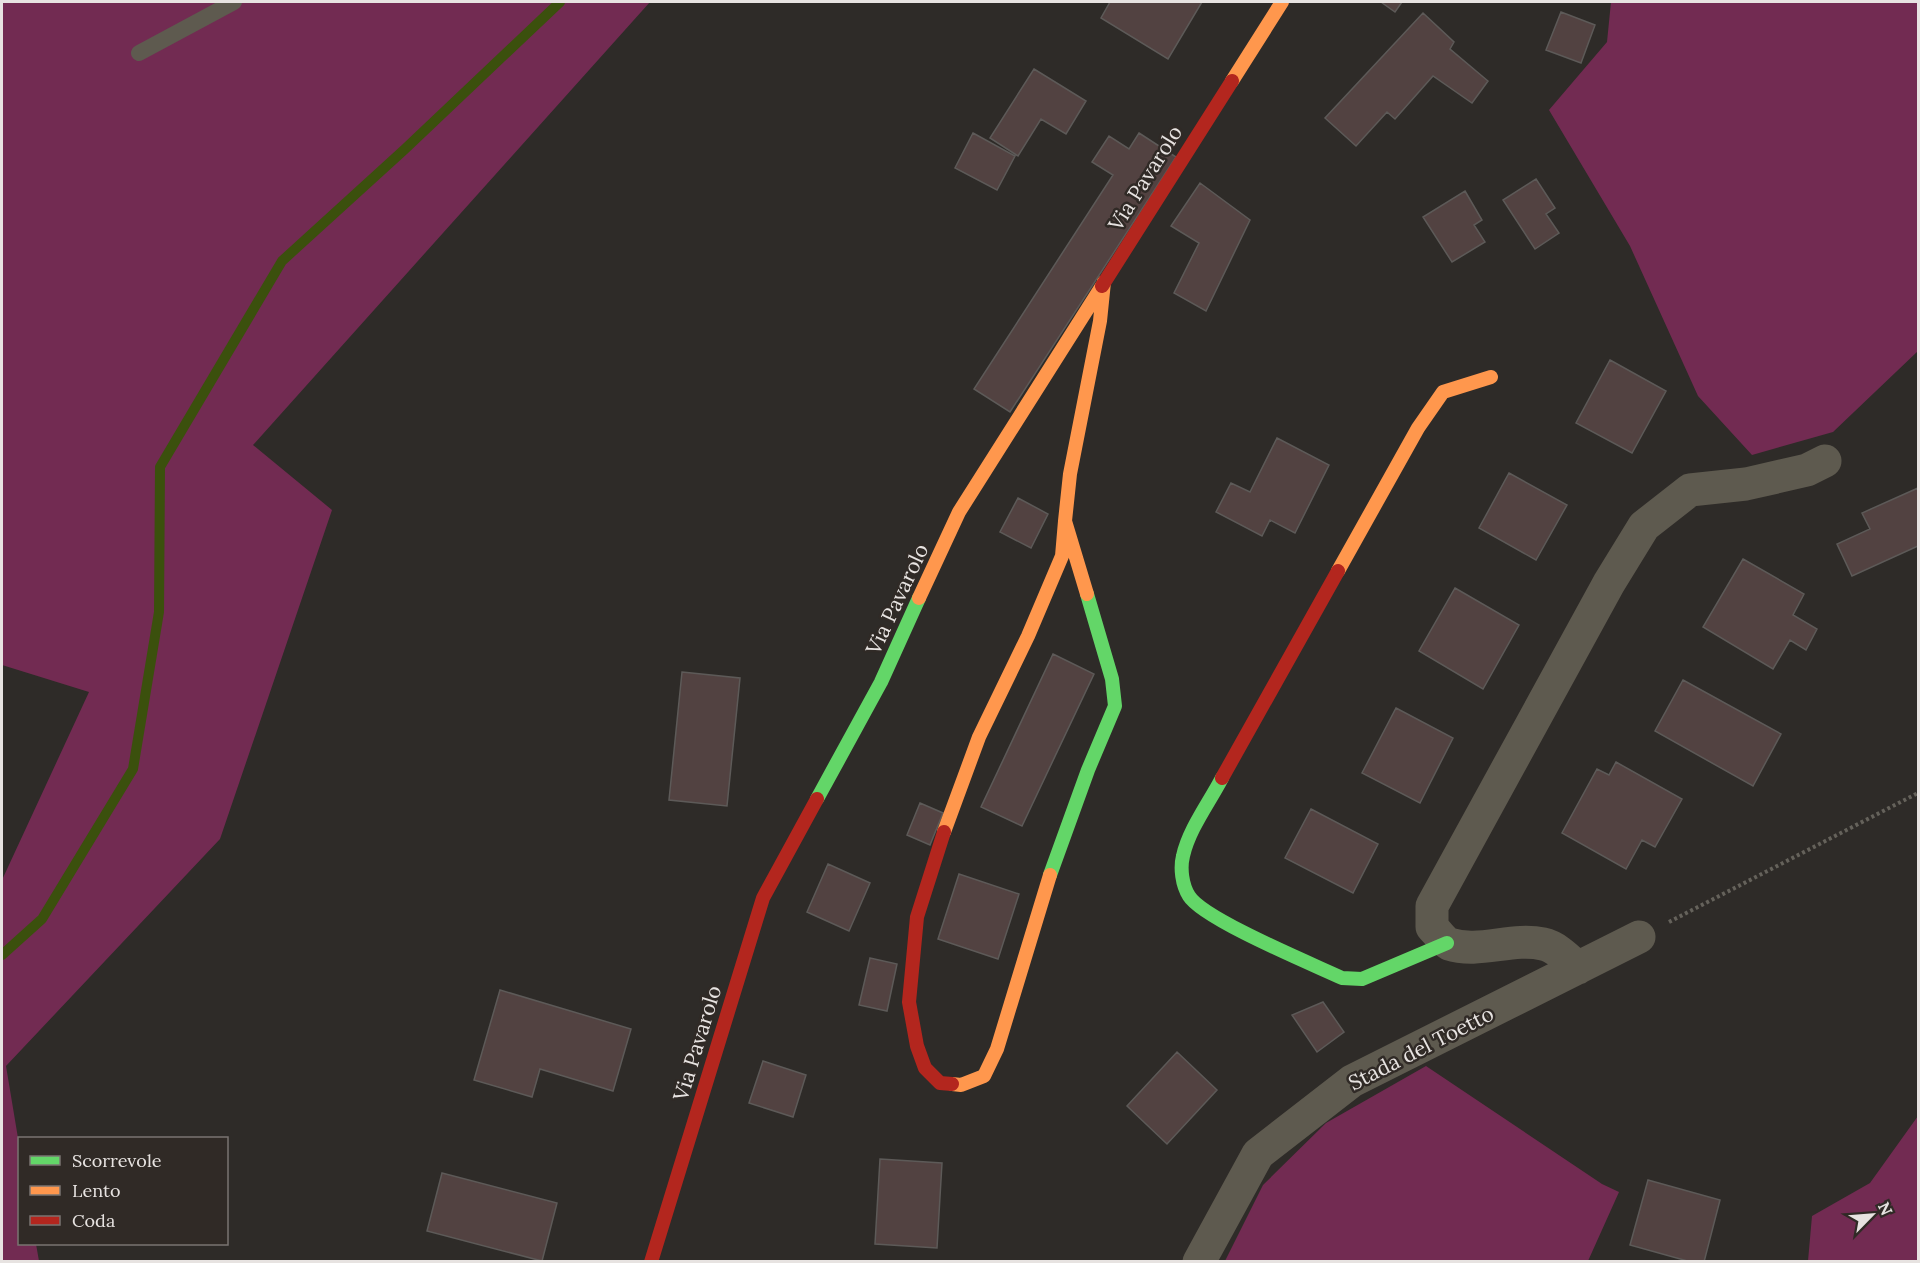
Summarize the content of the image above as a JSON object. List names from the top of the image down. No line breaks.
{"streets":{"street":["Via Pavarolo","Stada del Toetto"]},"legend":["Scorrevole","Lento","Coda"],"north":"top right"}
